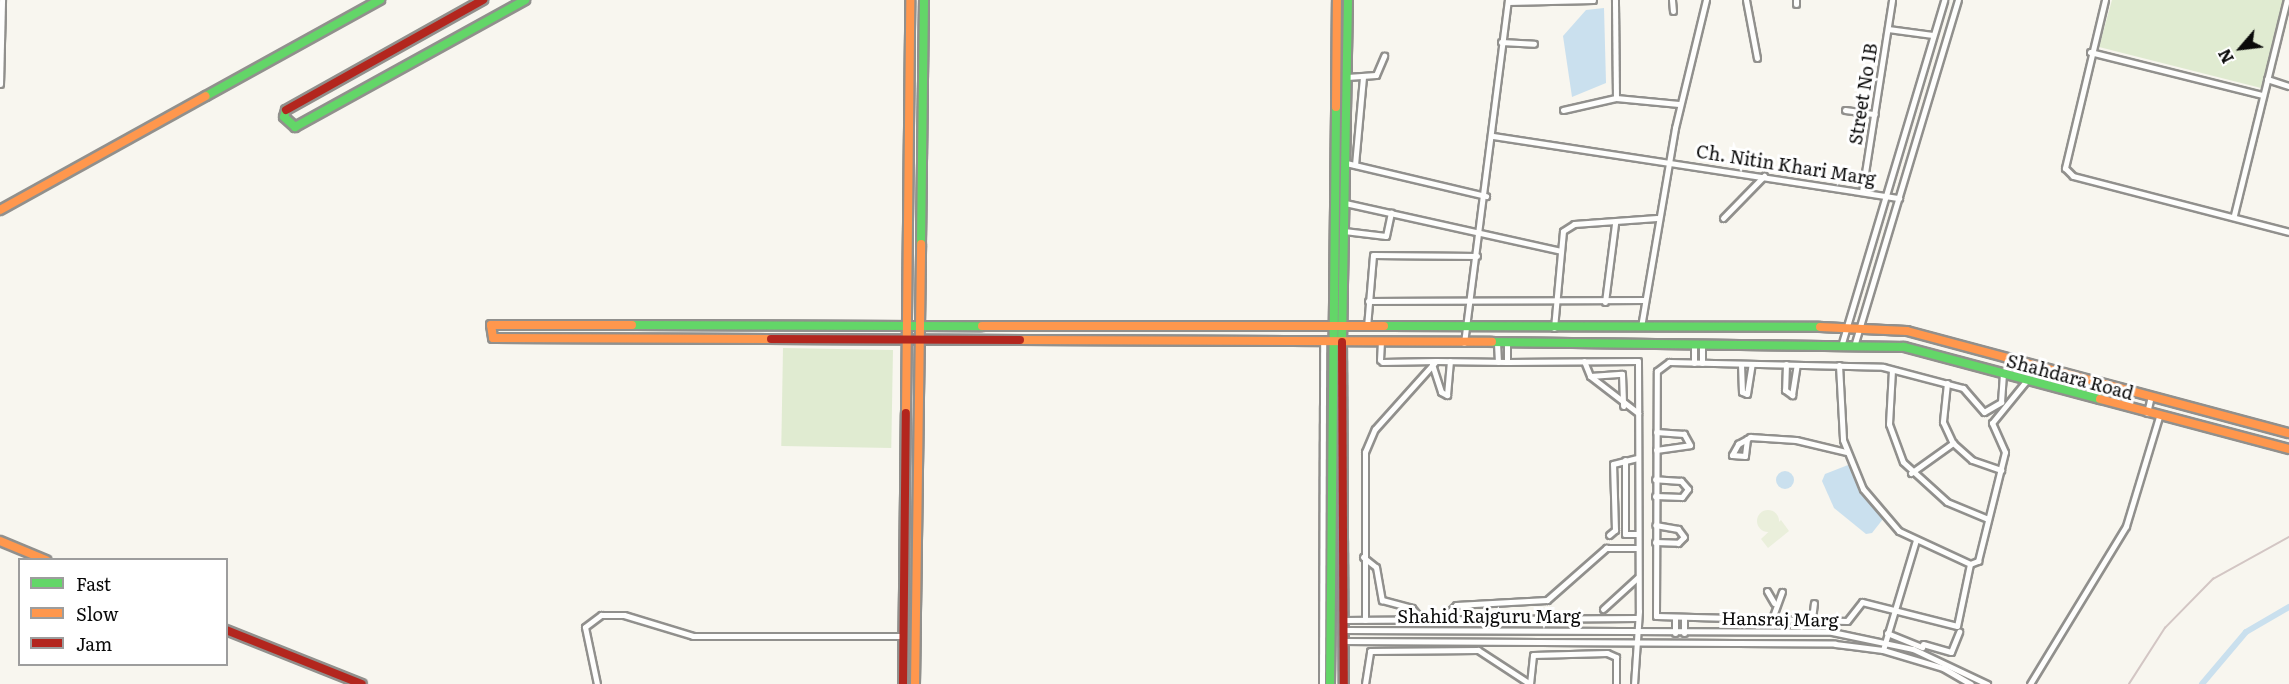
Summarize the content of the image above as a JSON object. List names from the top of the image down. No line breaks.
{"streets":{"street":["Street No 1B","Ch. Nitin Khari Marg","Shahdara Road","Shahid Rajguru Marg","Hansraj Marg"]},"crossings":[["Street No 1B","Ch. Nitin Khari Marg"],["Shahid Rajguru Marg","Hansraj Marg"]],"legend":["Fast","Slow","Jam"],"north":"bottom left"}
